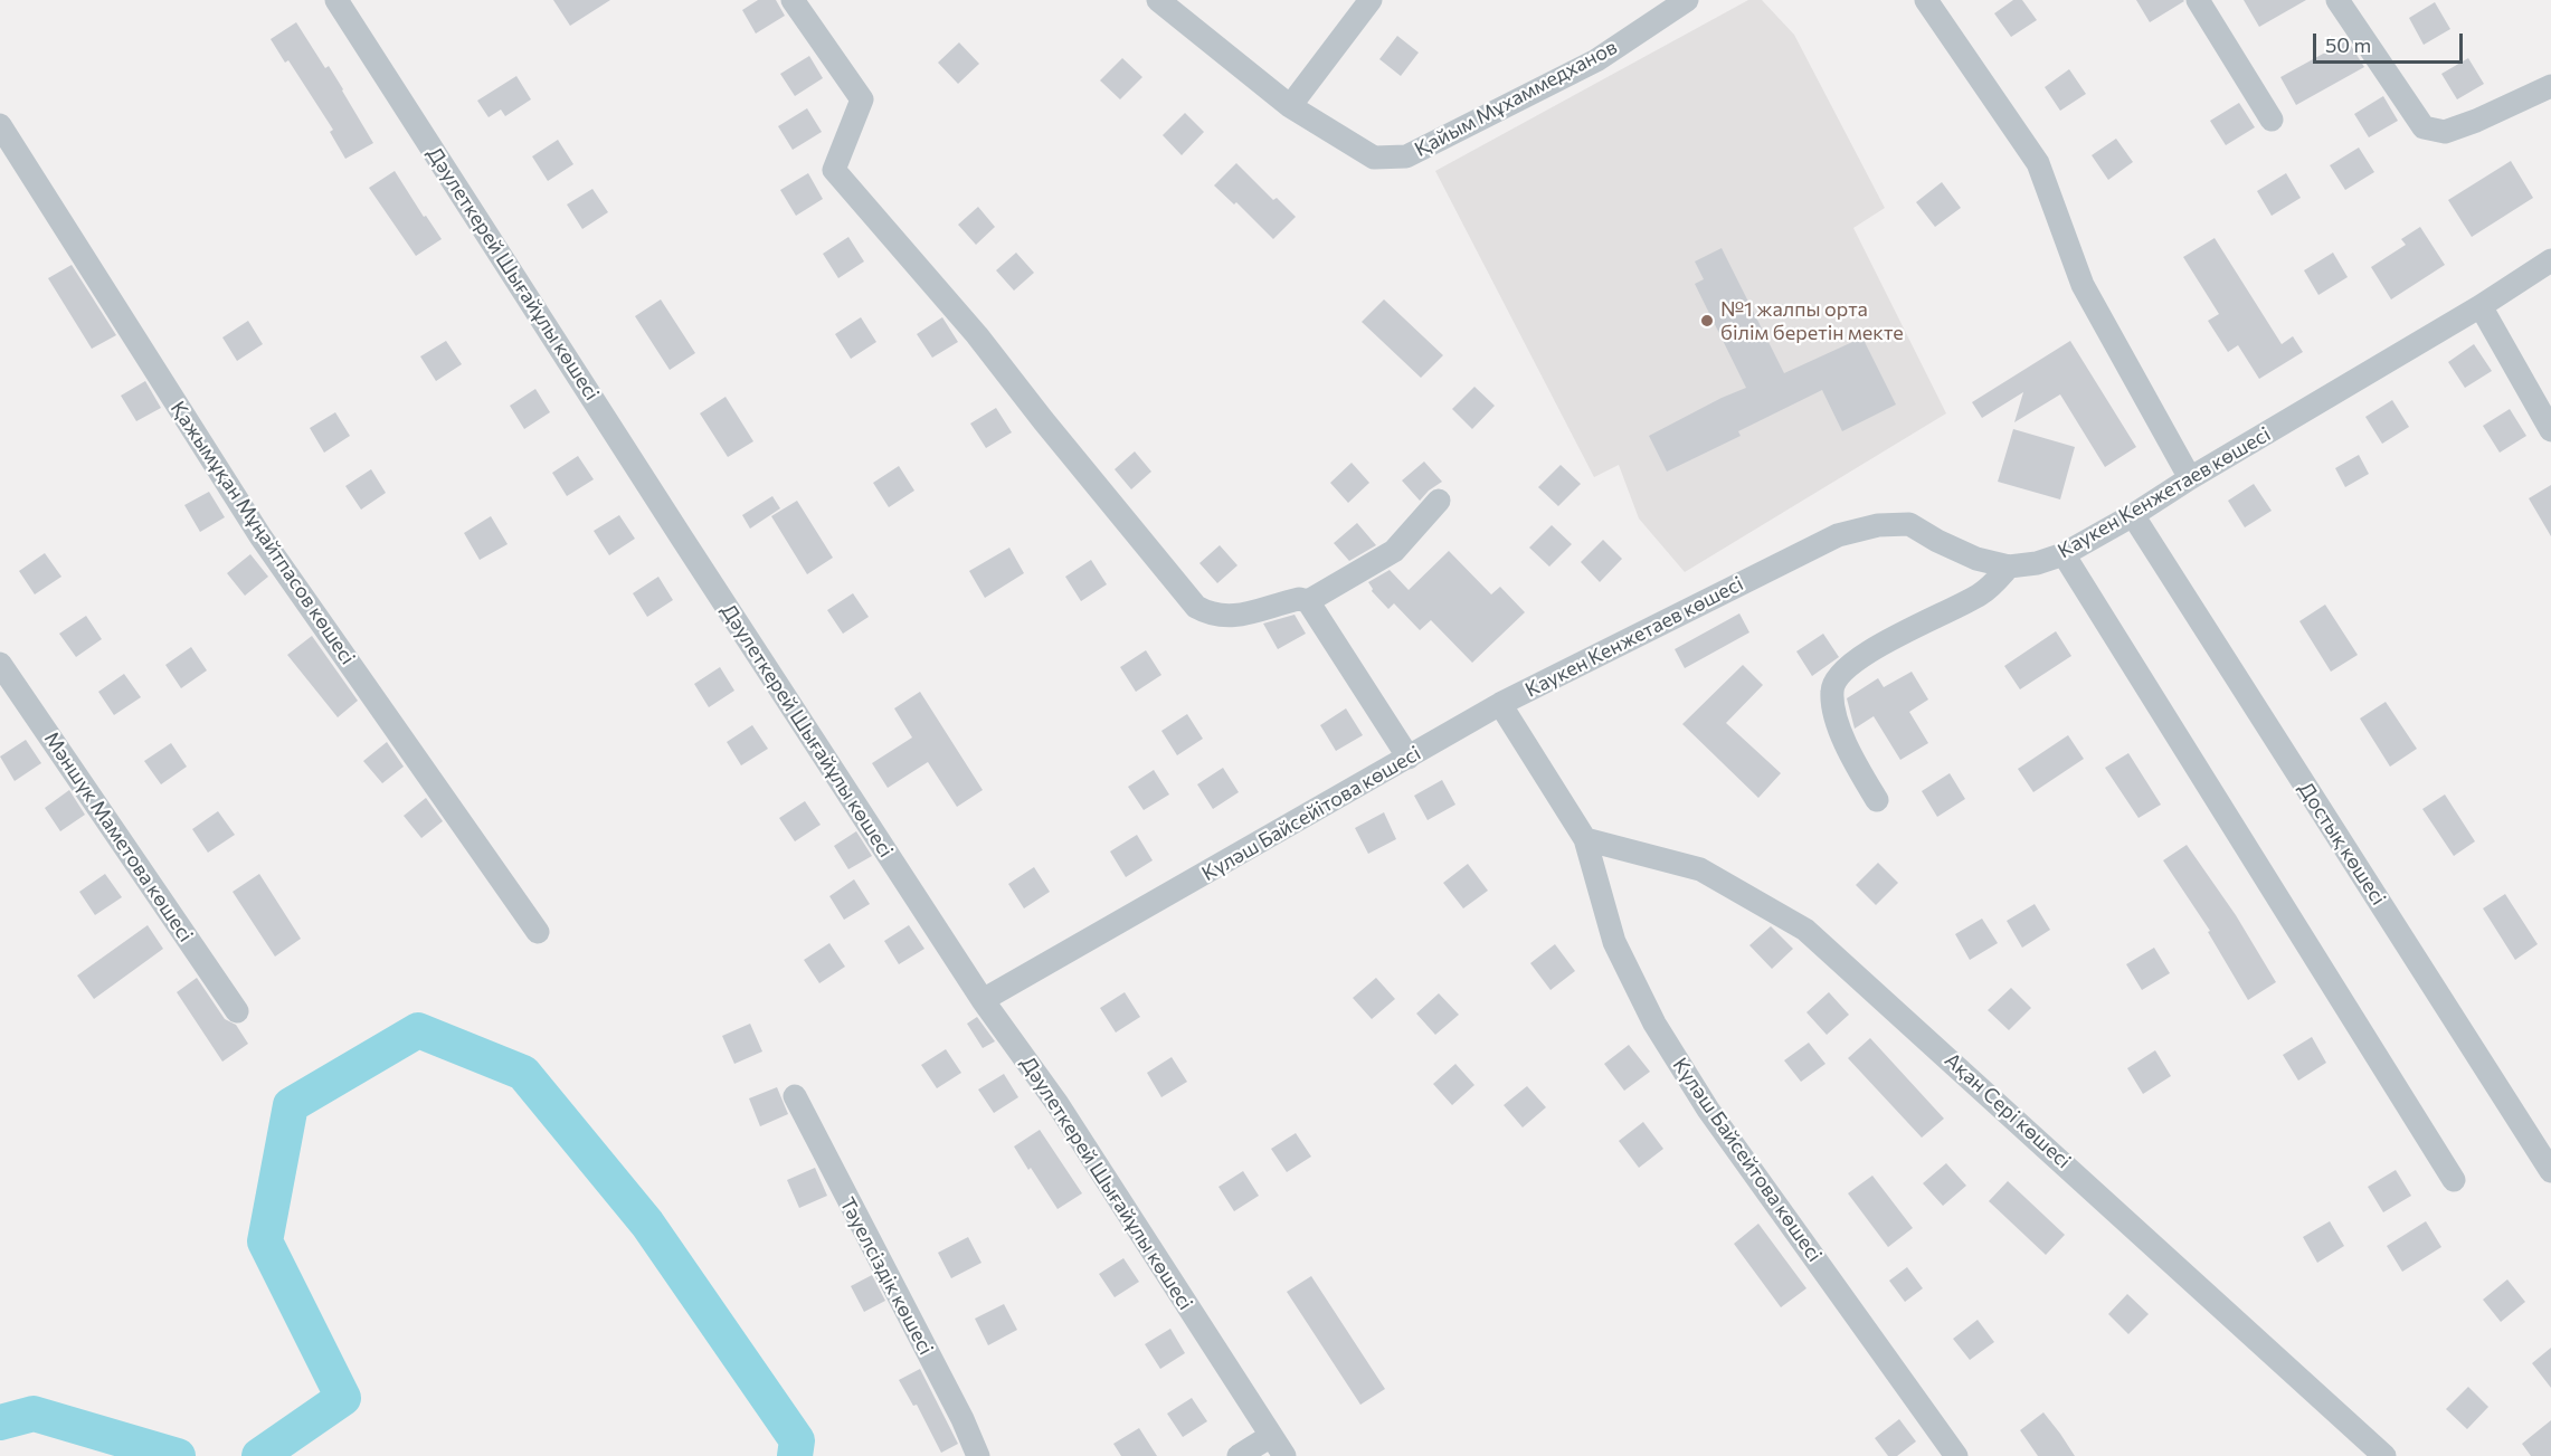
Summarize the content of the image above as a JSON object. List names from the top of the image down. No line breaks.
{"streets":{"street":["Қайым Мұхаммедханов","Дәулеткерей Шығайұлы көшесі","Каукен Кенжетаев көшесі","Қажымұқан Мұңайтпасов көшесі","Күләш Байсейітова көшесі","Мәншүк Маметова көшесі","Достық көшесі","Ақан Сері көшесі","Күләш Байсейтова көшесі","Тәуелсіздік көшесі"]},"crossings":[["Дәулеткерей Шығайұлы көшесі","Күләш Байсейітова көшесі"],["Каукен Кенжетаев көшесі","Күләш Байсейітова көшесі"],["Каукен Кенжетаев көшесі","Достық көшесі"],["Ақан Сері көшесі","Күләш Байсейтова көшесі"]],"places":["№1 жалпы орта білім беретін мекте"],"scale_bar":"50 m"}
